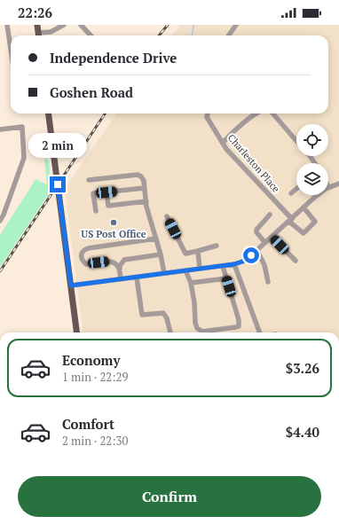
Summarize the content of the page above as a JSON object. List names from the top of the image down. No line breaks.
{"streets":{"street":["Charleston Place"]},"places":["US Post Office"],"page":{"status":"22:26","banner":["Independence Drive","Goshen Road"],"bubble":"2 min","list":[{"name":"Economy","note":"1 min · 22:29","value":"$3.26"},{"name":"Comfort","note":"2 min · 22:30","value":"$4.40"}],"buttons":"Confirm"}}
